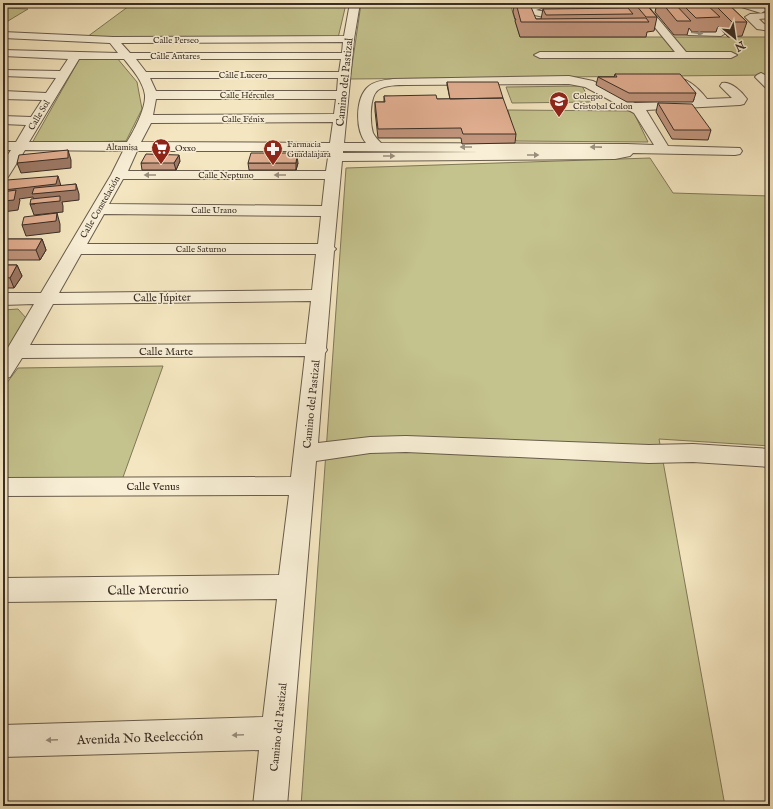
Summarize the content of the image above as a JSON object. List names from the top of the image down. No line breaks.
{"streets":{"street":["Calle Perseo","Calle Antares","Calle Lucero","Camino del Pastizal","Calle Hércules","Calle Sol","Calle Fénix","Altamisa","Calle Neptuno","Calle Constelación","Calle Urano","Calle Saturno","Calle Júpiter","Calle Marte","Calle Venus","Calle Mercurio","Avenida No Reelección"]},"crossings":[["Calle Perseo","Calle Antares"],["Calle Perseo","Calle Lucero"],["Calle Perseo","Camino del Pastizal"],["Calle Perseo","Calle Hércules"],["Calle Perseo","Calle Fénix"],["Calle Antares","Calle Lucero"],["Calle Antares","Camino del Pastizal"],["Calle Antares","Calle Hércules"],["Calle Antares","Calle Sol"],["Calle Antares","Calle Fénix"],["Calle Lucero","Camino del Pastizal"],["Calle Lucero","Calle Hércules"],["Calle Lucero","Calle Fénix"],["Camino del Pastizal","Calle Hércules"],["Camino del Pastizal","Calle Fénix"],["Camino del Pastizal","Altamisa"],["Camino del Pastizal","Calle Neptuno"],["Camino del Pastizal","Calle Urano"],["Camino del Pastizal","Calle Saturno"],["Camino del Pastizal","Calle Júpiter"],["Camino del Pastizal","Calle Marte"],["Camino del Pastizal","Calle Venus"],["Camino del Pastizal","Calle Mercurio"],["Camino del Pastizal","Avenida No Reelección"],["Calle Hércules","Calle Fénix"],["Calle Hércules","Calle Constelación"],["Calle Sol","Altamisa"],["Calle Fénix","Calle Constelación"],["Altamisa","Calle Neptuno"],["Altamisa","Calle Constelación"],["Calle Neptuno","Calle Constelación"],["Calle Constelación","Calle Urano"],["Calle Constelación","Calle Saturno"],["Calle Constelación","Calle Júpiter"],["Calle Constelación","Calle Marte"]],"one_way":["Calle Neptuno","Avenida No Reelección"],"places":{"school or university":["Colegio Cristobal Colon"],"supermarket":["Oxxo"],"pharmacy":["Farmacia Guadalajara"]},"north":"bottom right"}
